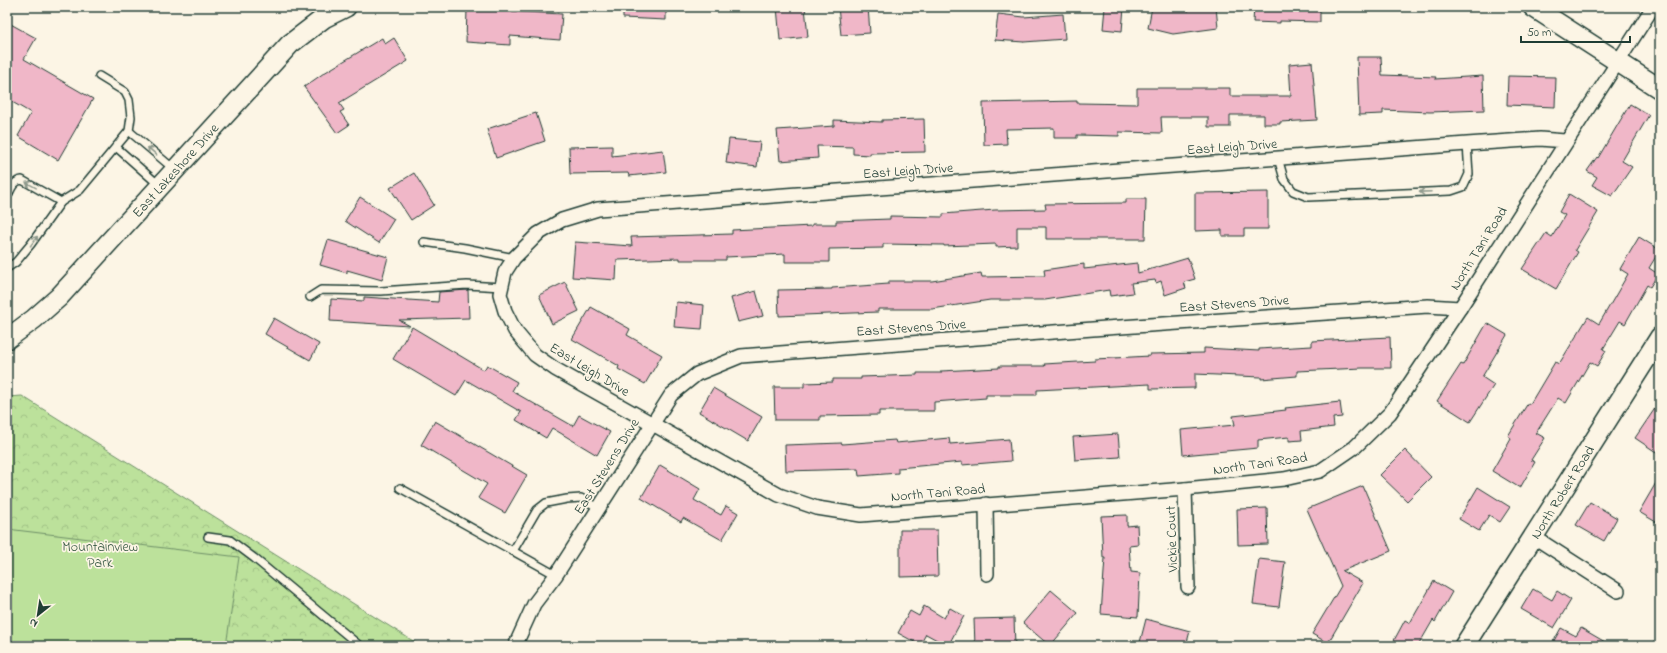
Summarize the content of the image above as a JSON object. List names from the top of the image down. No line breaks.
{"streets":{"main road":["East Lakeshore Drive","North Robert Road"],"street":["East Leigh Drive","North Tani Road","East Stevens Drive","Vickie Court"]},"crossings":[["East Leigh Drive","North Tani Road"],["East Leigh Drive","East Stevens Drive"],["North Tani Road","East Stevens Drive"],["North Tani Road","Vickie Court"]],"parks":["Mountainview Park"],"scale_bar":"50 m","north":"bottom left"}
